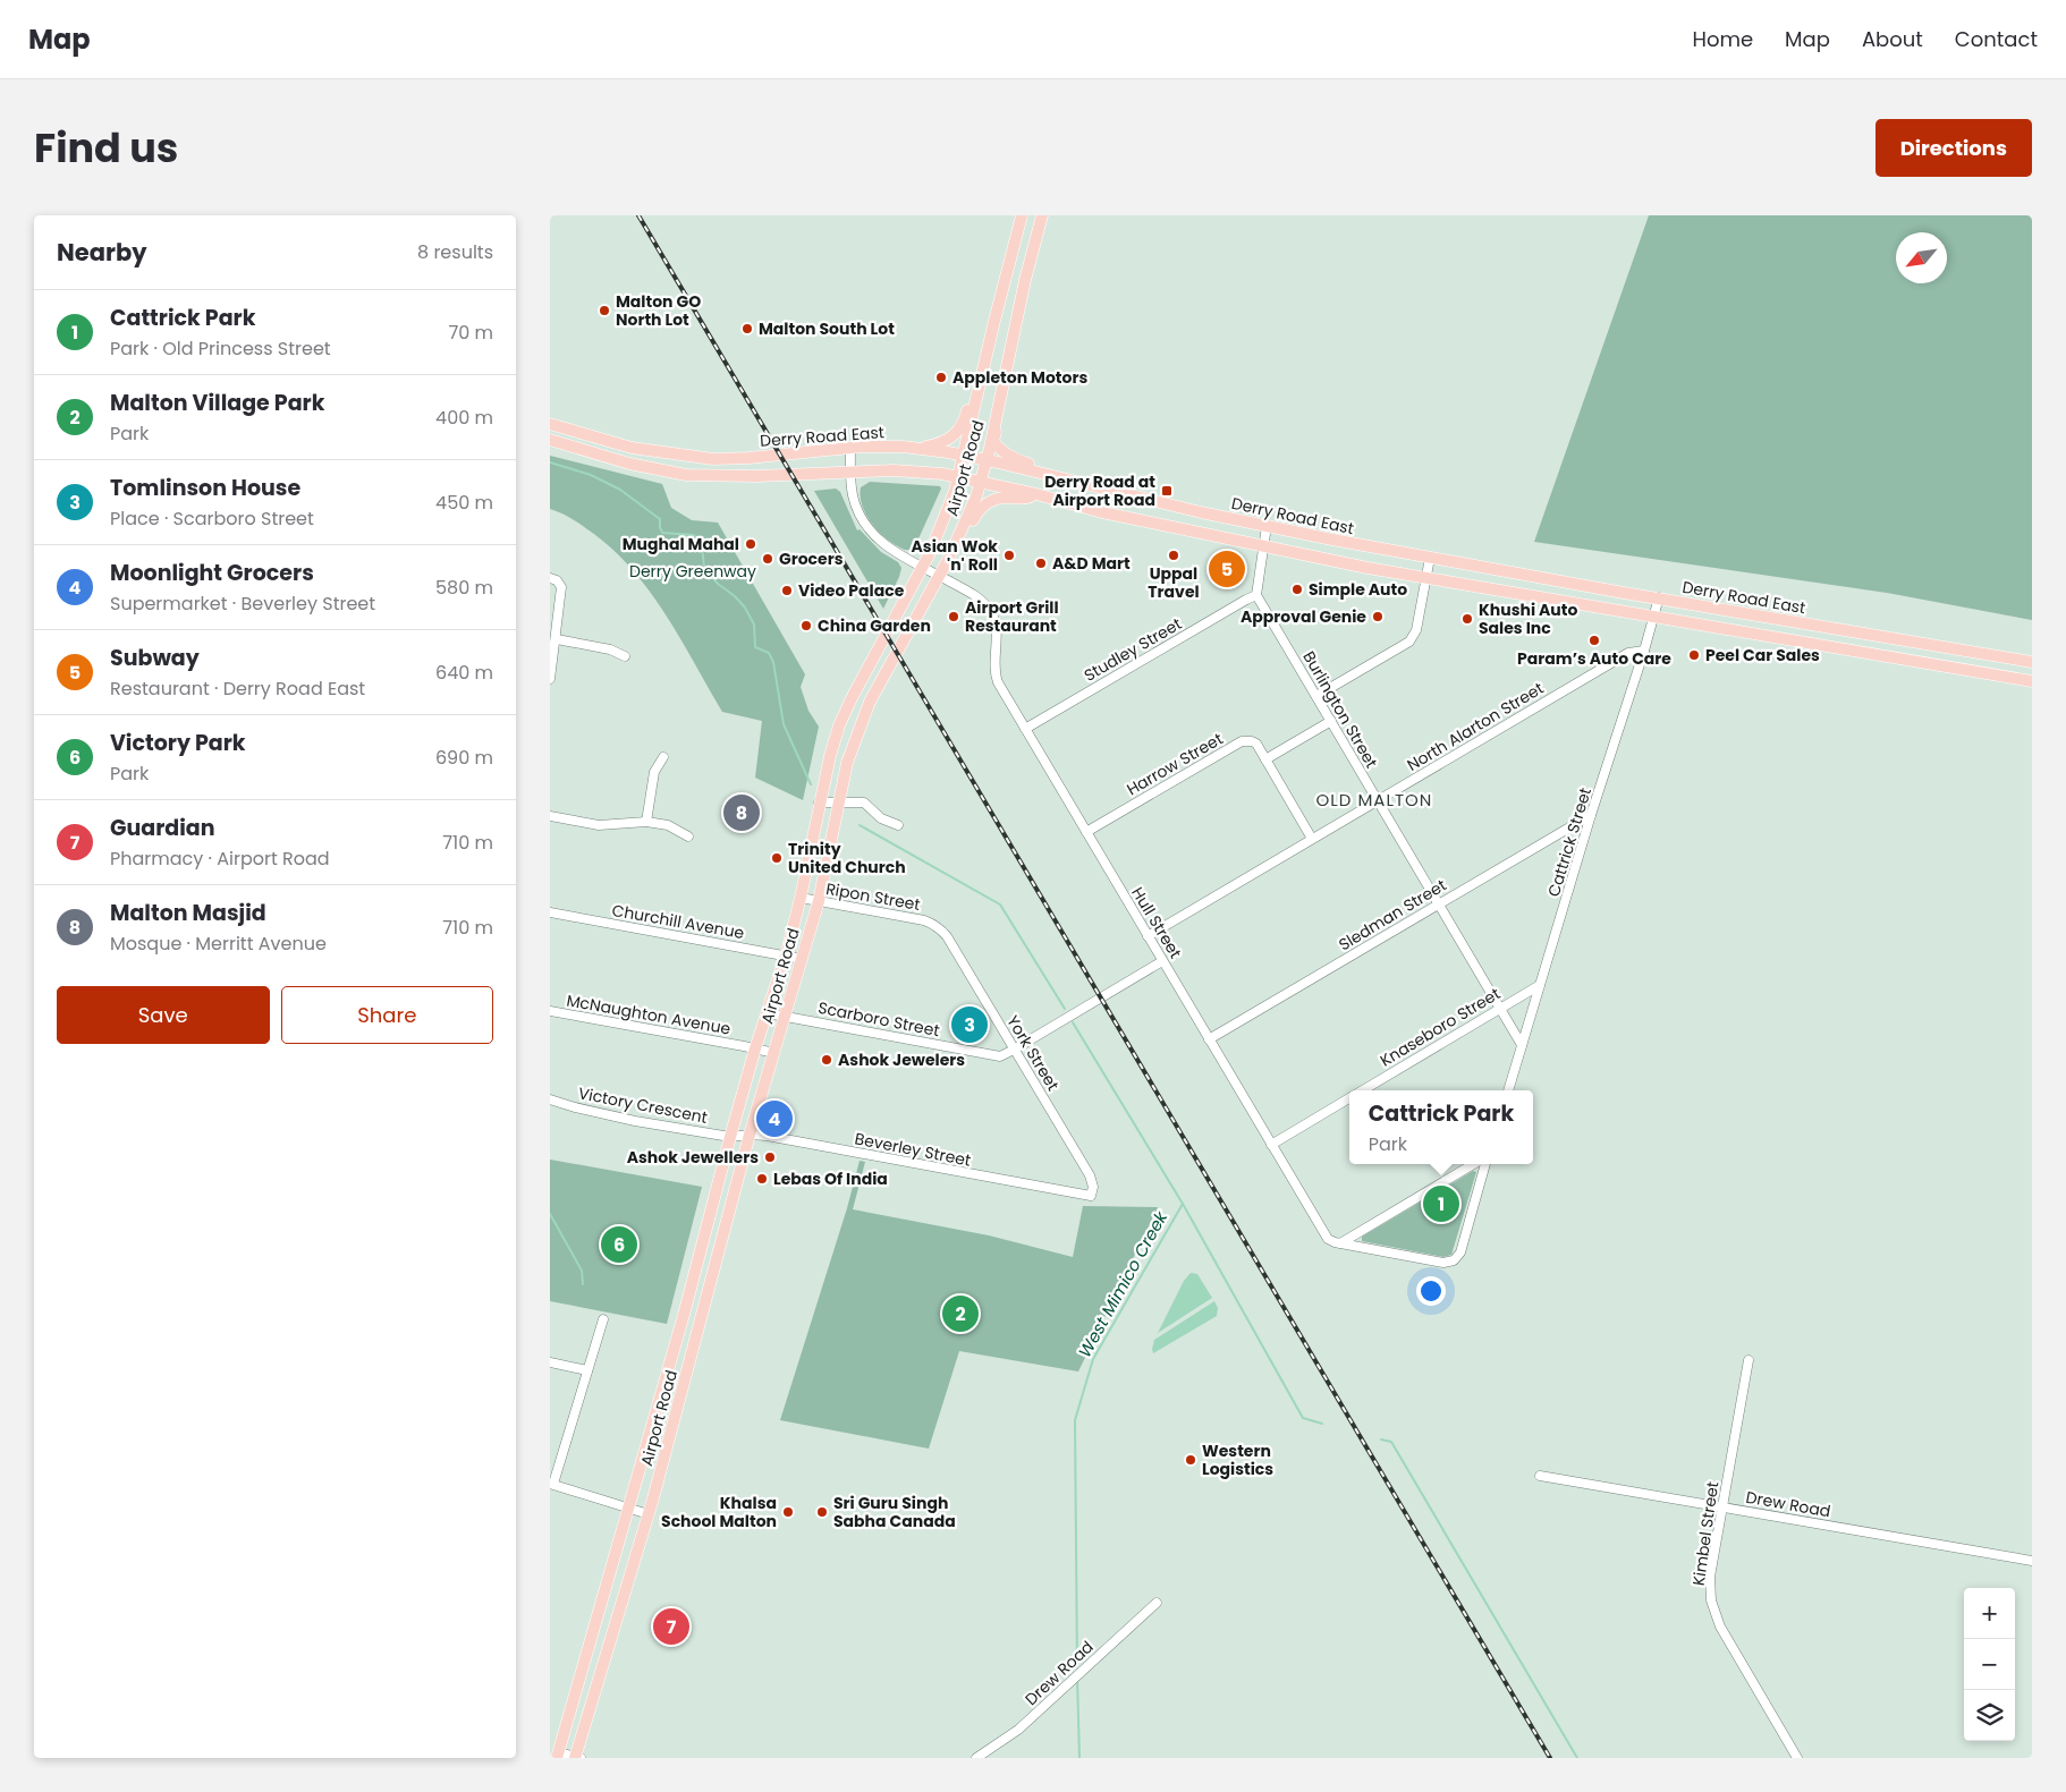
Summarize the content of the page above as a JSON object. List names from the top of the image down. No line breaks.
{"streets":{"main road":["Derry Road East","Airport Road"],"street":["Studley Street","Burlington Street","North Alarton Street","Harrow Street","Cattrick Street","Ripon Street","Sledman Street","Churchill Avenue","Hull Street","McNaughton Avenue","Scarboro Street","Knaseboro Street","York Street","Victory Crescent","Beverley Street","Drew Road","Kimbel Street"]},"crossings":[["Derry Road East","Airport Road"],["Derry Road East","Cattrick Street"],["Derry Road East","Hull Street"],["Airport Road","Ripon Street"],["Airport Road","Churchill Avenue"],["Airport Road","Hull Street"],["Airport Road","McNaughton Avenue"],["Airport Road","Scarboro Street"],["Airport Road","Victory Crescent"],["Airport Road","Beverley Street"],["Studley Street","Burlington Street"],["Studley Street","Hull Street"],["Burlington Street","North Alarton Street"],["Burlington Street","Cattrick Street"],["Burlington Street","Sledman Street"],["Burlington Street","Knaseboro Street"],["North Alarton Street","Harrow Street"],["North Alarton Street","Cattrick Street"],["North Alarton Street","Hull Street"],["Harrow Street","Hull Street"],["Cattrick Street","Sledman Street"],["Cattrick Street","Knaseboro Street"],["Ripon Street","York Street"],["Sledman Street","Hull Street"],["Hull Street","Scarboro Street"],["Hull Street","Knaseboro Street"],["Scarboro Street","York Street"],["York Street","Beverley Street"],["Victory Crescent","Beverley Street"],["Drew Road","Kimbel Street"]],"districts":["OLD MALTON"],"water":["West Mimico Creek"],"parks":["Derry Greenway"],"places":{"other":["Malton GO North Lot","Malton South Lot","Appleton Motors","Mughal Mahal","Asian Wok 'n' Roll","Uppal Travel","Grocers","A&D Mart","Simple Auto","Video Palace","Airport Grill Restaurant","Approval Genie","Khushi Auto Sales Inc","China Garden","Param’s Auto Care","Peel Car Sales","Trinity United Church","Ashok Jewelers","Ashok Jewellers","Lebas Of India","Western Logistics","Khalsa School Malton","Sri Guru Singh Sabha Canada"],"transit":["Derry Road at Airport Road"]},"north":"bottom left","page":{"header":"Map","nav":["Home","Map","About","Contact"],"title":"Find us","buttons":["Directions",["Save","Share"]],"heading":["Nearby","8 results"],"list":[{"mark":"1","name":"Cattrick Park","note":"Park · Old Princess Street","value":"70 m"},{"mark":"2","name":"Malton Village Park","note":"Park","value":"400 m"},{"mark":"3","name":"Tomlinson House","note":"Place · Scarboro Street","value":"450 m"},{"mark":"4","name":"Moonlight Grocers","note":"Supermarket · Beverley Street","value":"580 m"},{"mark":"5","name":"Subway","note":"Restaurant · Derry Road East","value":"640 m"},{"mark":"6","name":"Victory Park","note":"Park","value":"690 m"},{"mark":"7","name":"Guardian","note":"Pharmacy · Airport Road","value":"710 m"},{"mark":"8","name":"Malton Masjid","note":"Mosque · Merritt Avenue","value":"710 m"}],"pins":["5","8","3","4","1","6","2","7"],"popup":["Cattrick Park","Park"],"map_buttons":["+","−"]}}
